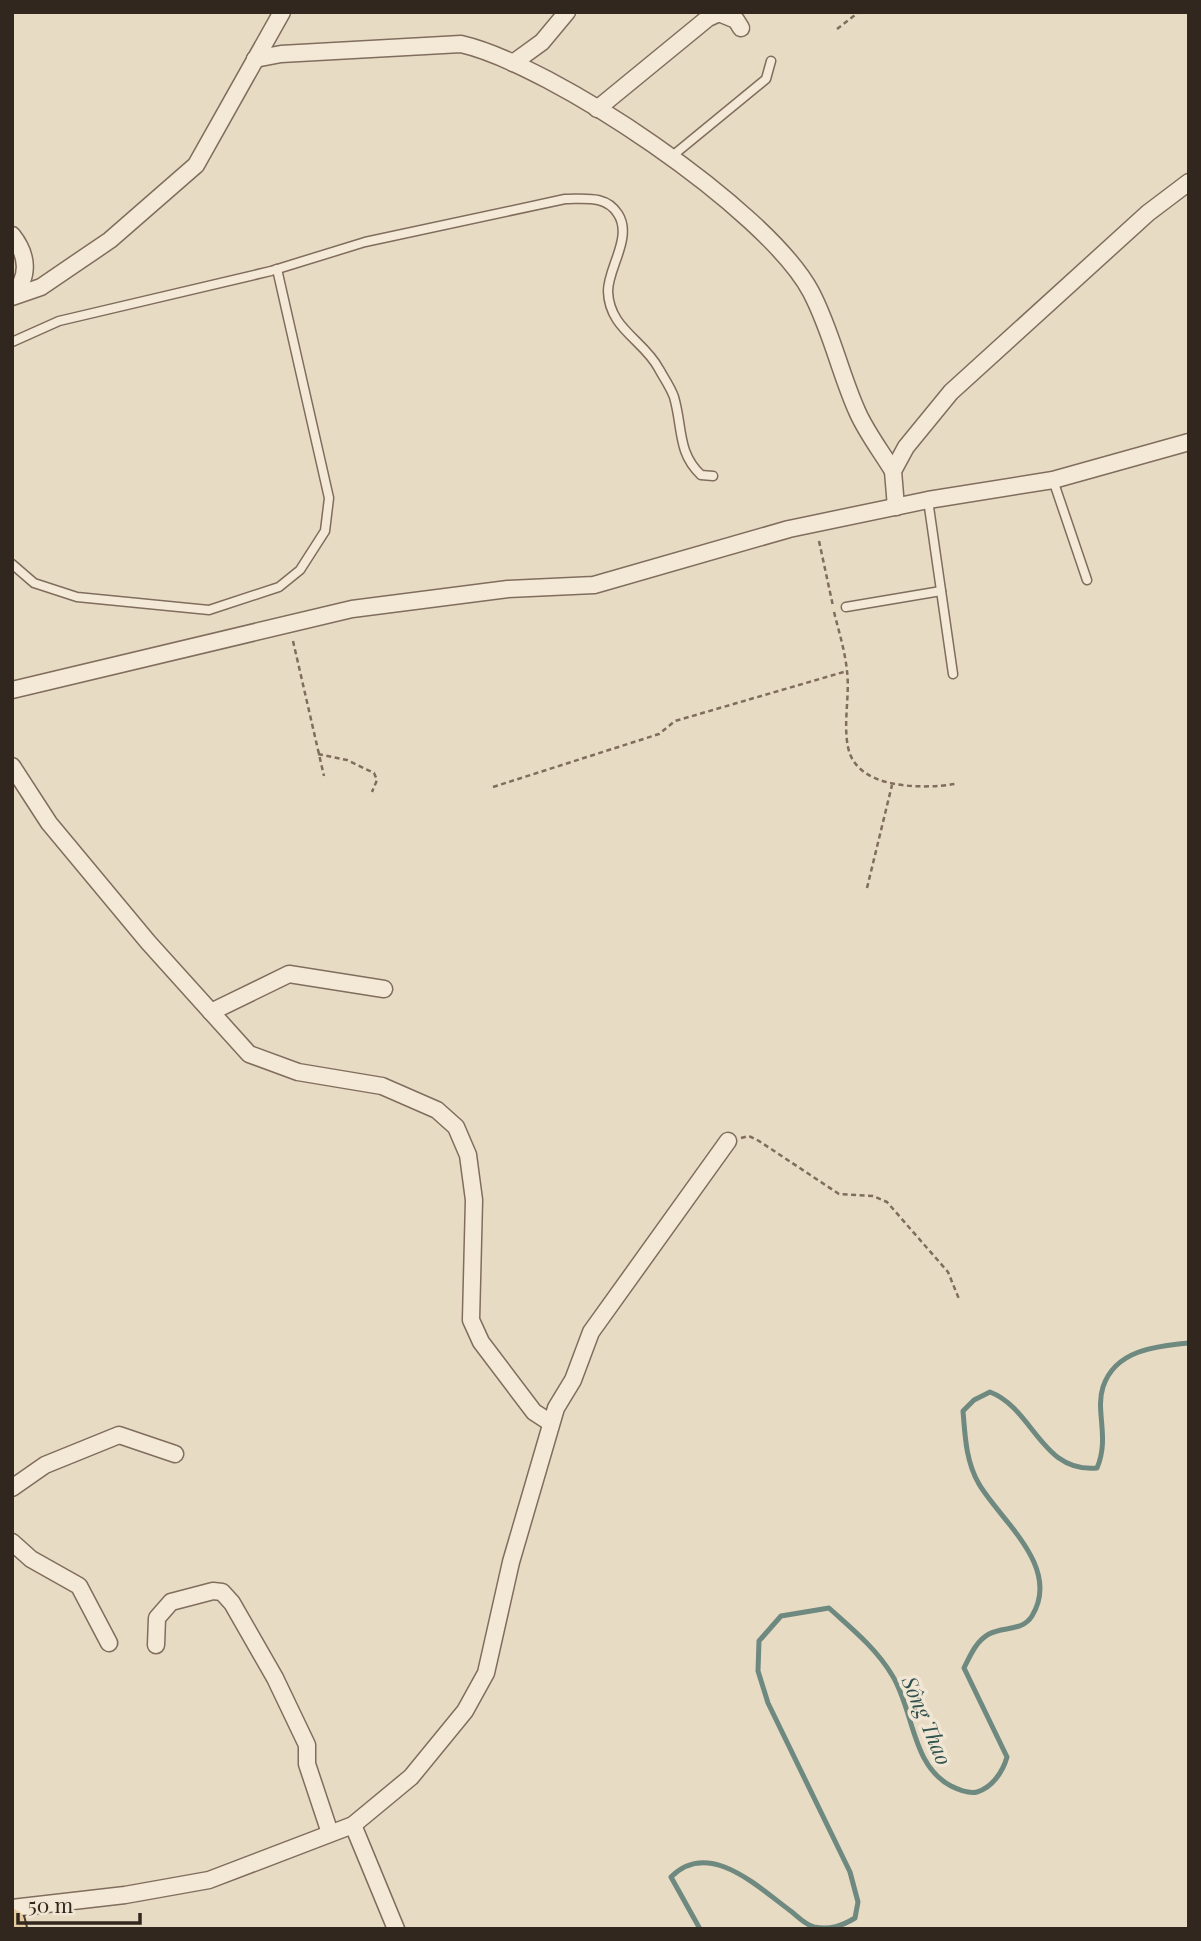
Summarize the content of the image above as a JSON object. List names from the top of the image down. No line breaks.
{"water":["Sông Thao"],"scale_bar":"50 m"}
